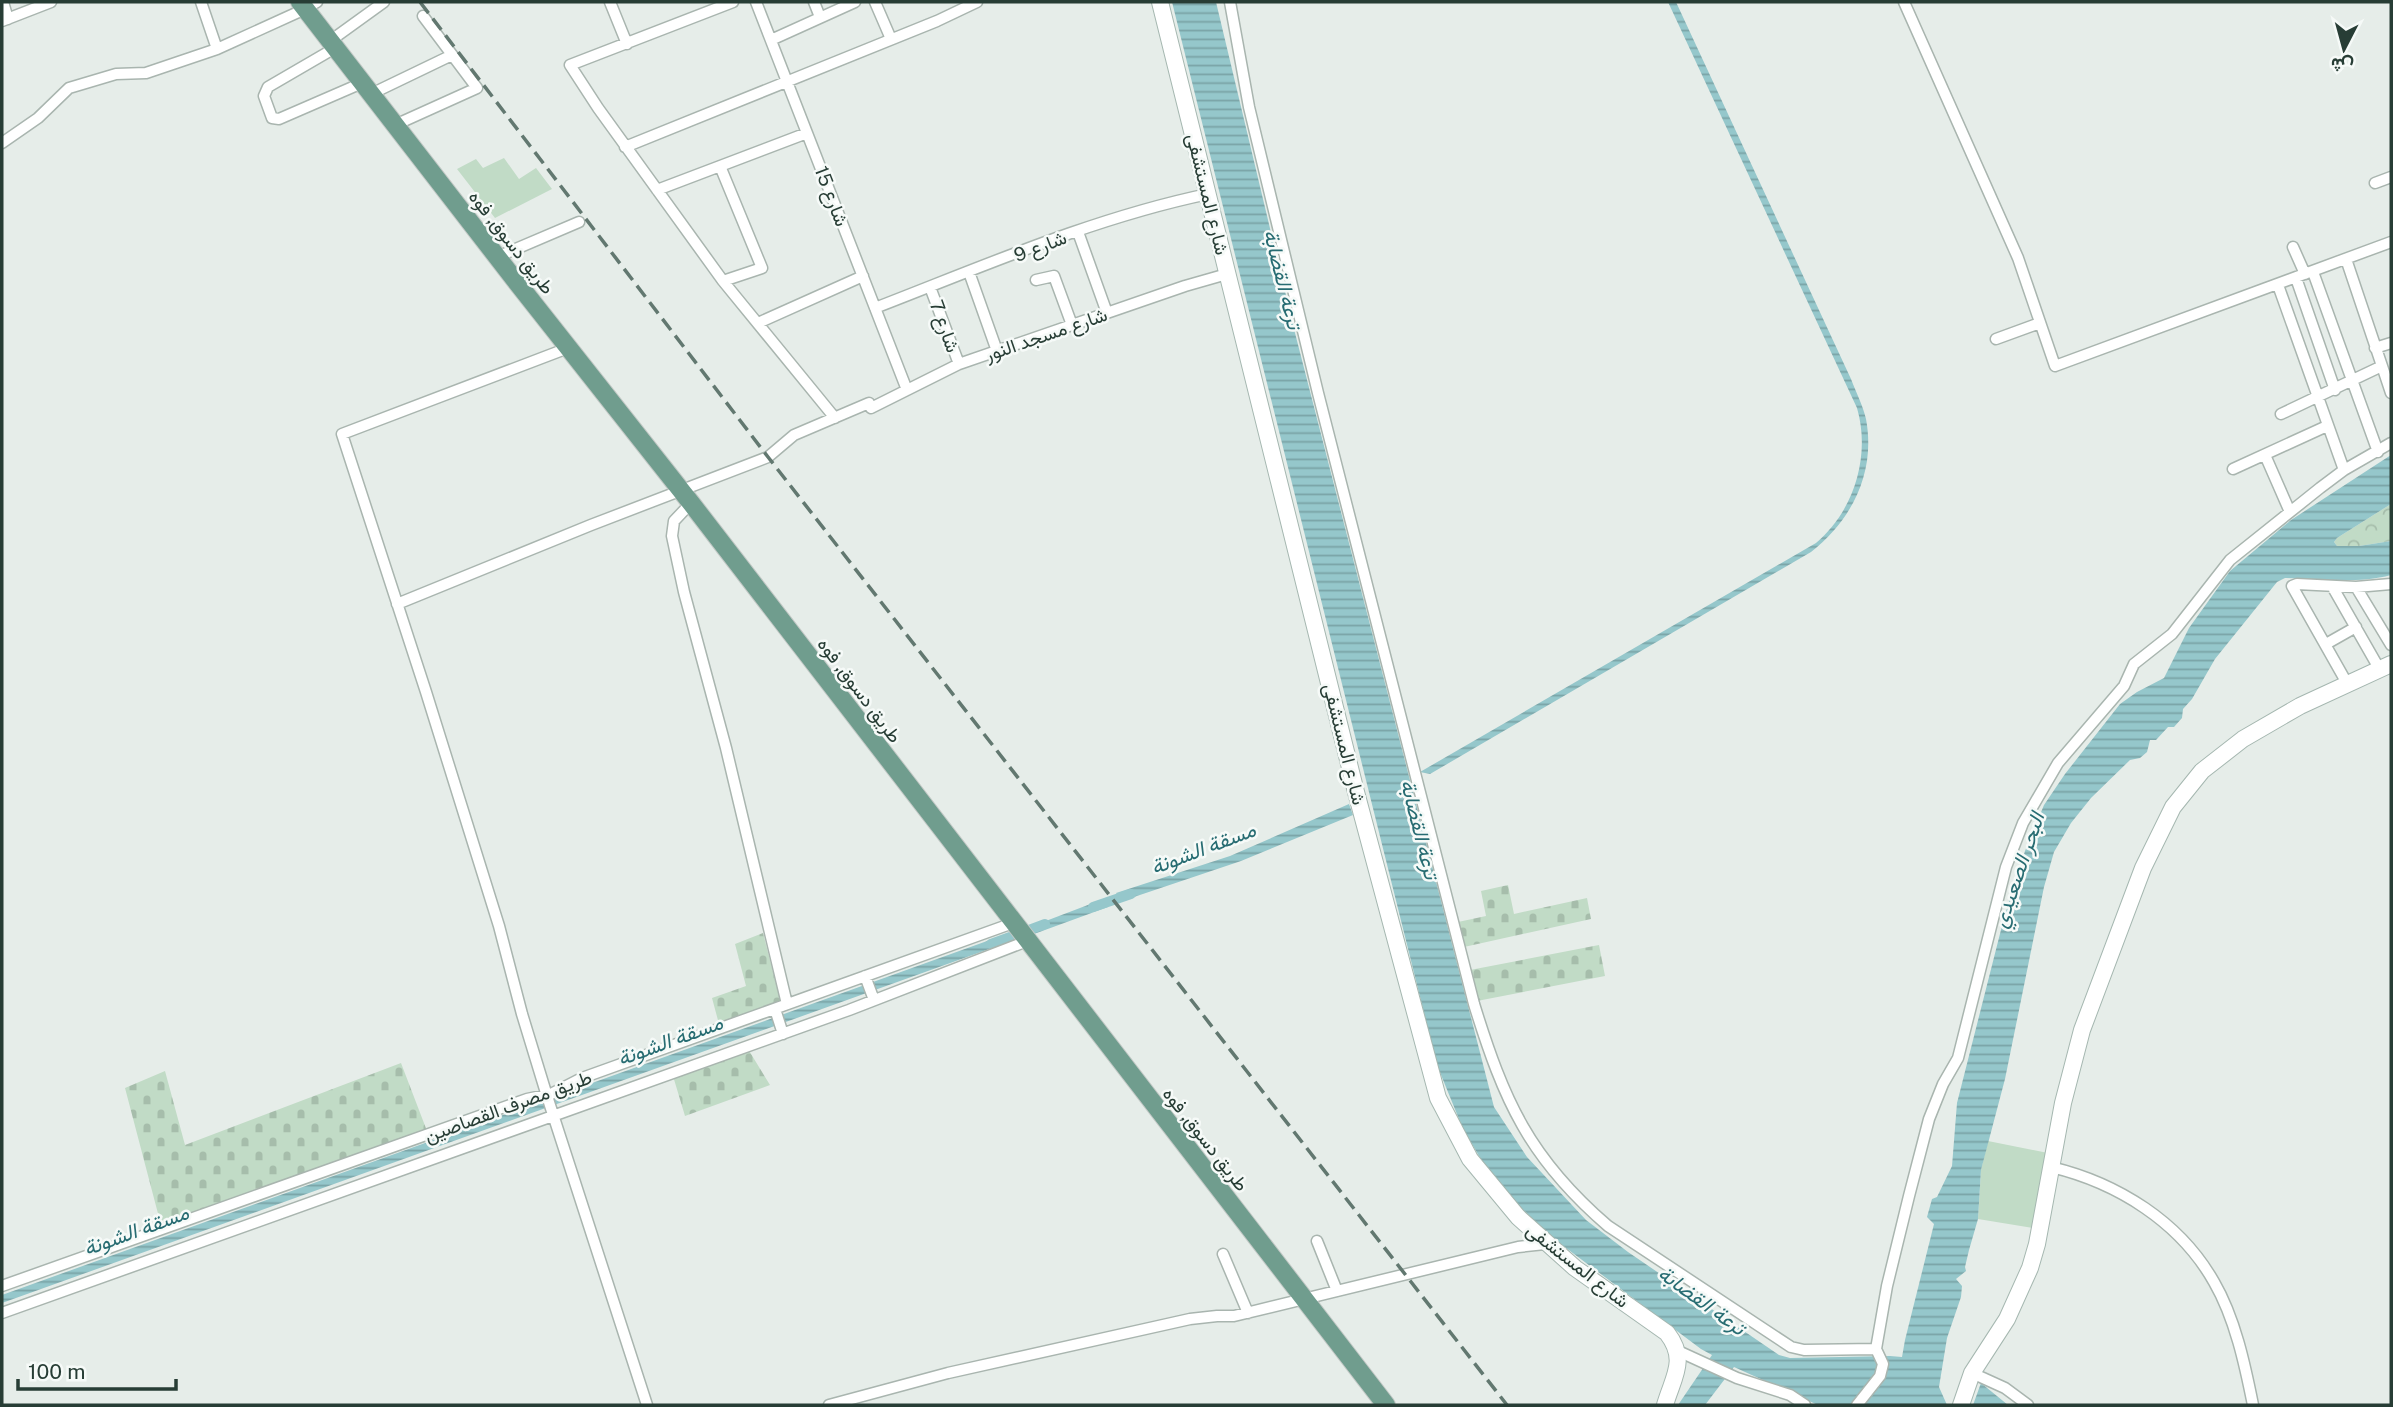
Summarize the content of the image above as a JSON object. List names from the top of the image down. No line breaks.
{"streets":{"main road":["شارع المستشفى","طريق دسوق, فوه"],"street":["شارع 15","شارع 9","شارع 7","شارع مسجد النور","طريق مصرف القصاصين"]},"crossings":[["شارع المستشفى","شارع 9"],["شارع المستشفى","شارع مسجد النور"],["شارع 15","شارع 9"],["شارع 15","شارع مسجد النور"],["طريق دسوق, فوه","شارع مسجد النور"],["طريق دسوق, فوه","طريق مصرف القصاصين"],["شارع 9","شارع 7"],["شارع 7","شارع مسجد النور"]],"water":["ترعة القضابة","مسقة الشونة","البحر الصعيدي"],"scale_bar":"100 m","north":"bottom"}
